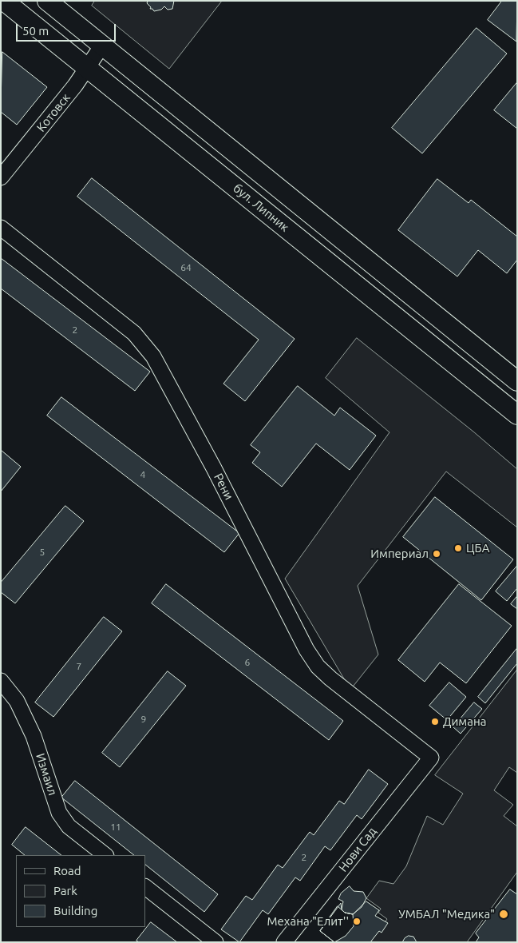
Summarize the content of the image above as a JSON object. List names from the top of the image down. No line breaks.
{"streets":{"main road":["бул. Липник"],"street":["Котовск","Рени","Измаил","Нови Сад"]},"crossings":[["Котовск","бул. Липник"],["Рени","Нови Сад"]],"places":["ЦБА","Империал","Димана","УМБАЛ \"Медика\"","Механа \"Елит''"],"house_numbers":["64","2","4","5","6","7","9","11","2"],"legend":["Road","Park","Building"],"scale_bar":"50 m"}
